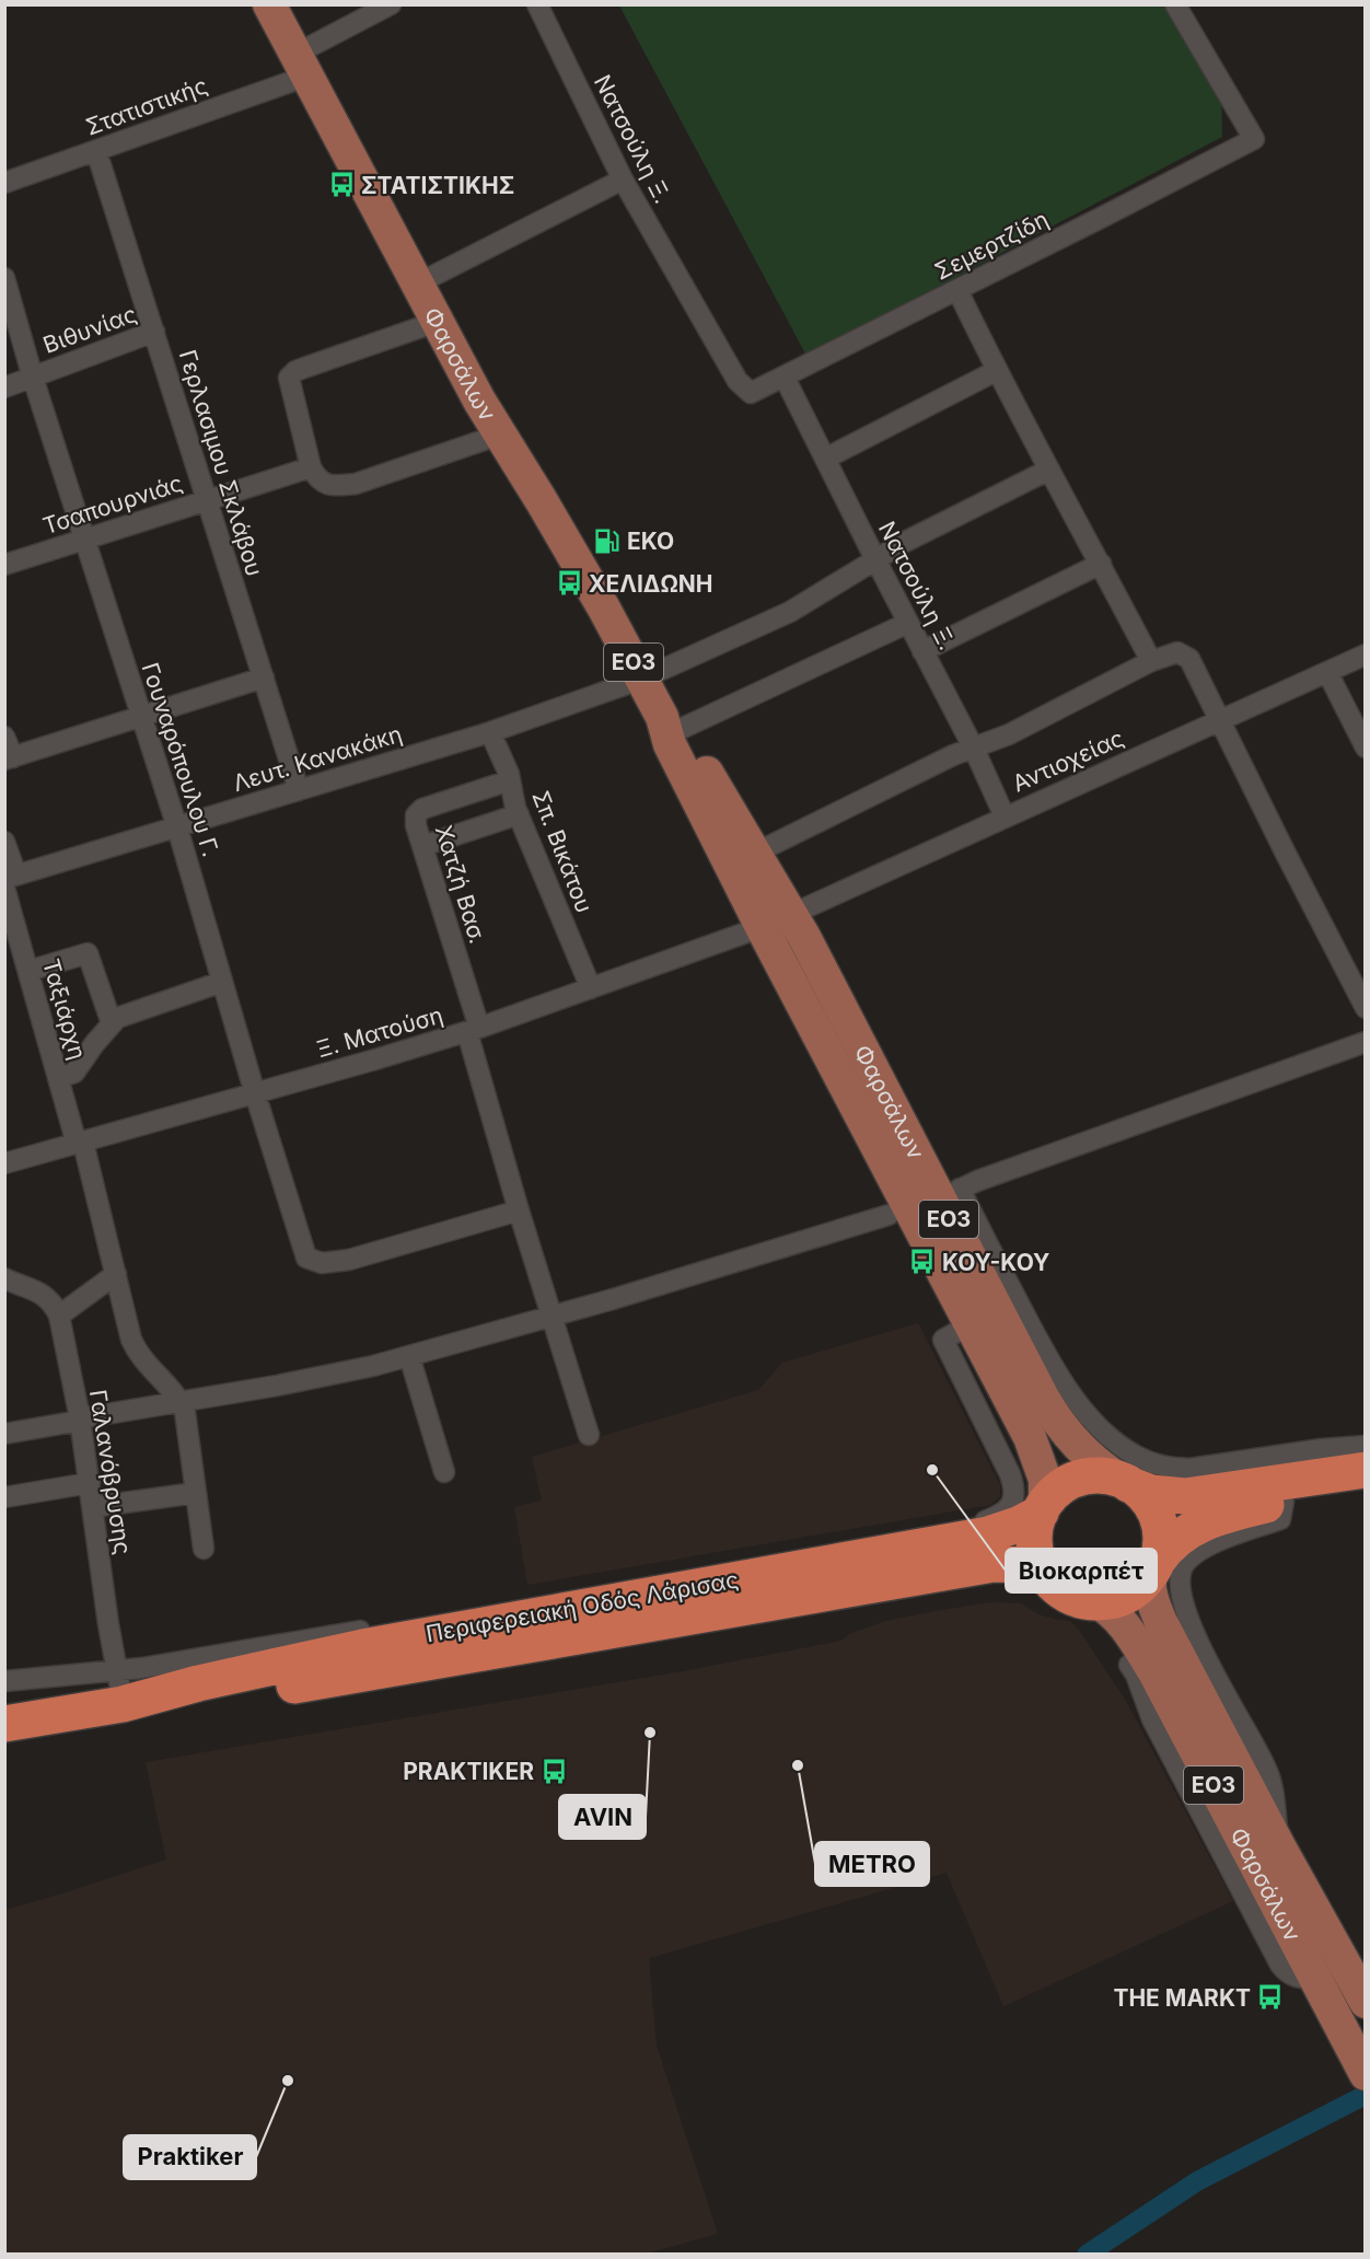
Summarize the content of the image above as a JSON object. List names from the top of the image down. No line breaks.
{"streets":{"highway":["ΕΟ3","Περιφερειακή Οδός Λάρισας"],"main road":["Φαρσάλων"],"street":["Στατιστικής","Νατσούλη Ξ.","Σεμερτζίδη","Βιθυνίας","Γερλασιμου Σκλάβου","Τσαπουρνιάς","Λευτ. Κανακάκη","Γουναρόπουλου Γ.","Αντιοχείας","Σπ. Βικάτου","Χατζή Βασ.","Ταξιάρχη","Ξ. Ματούση","Γαλανόβρυσης"]},"crossings":[["Στατιστικής","Φαρσάλων"],["Στατιστικής","Γερλασιμου Σκλάβου"],["Νατσούλη Ξ.","Σεμερτζίδη"],["Νατσούλη Ξ.","Λευτ. Κανακάκη"],["Νατσούλη Ξ.","Αντιοχείας"],["Βιθυνίας","Γερλασιμου Σκλάβου"],["Βιθυνίας","Γουναρόπουλου Γ."],["Φαρσάλων","ΕΟ3"],["Φαρσάλων","Λευτ. Κανακάκη"],["Φαρσάλων","Αντιοχείας"],["Φαρσάλων","Ξ. Ματούση"],["Φαρσάλων","Περιφερειακή Οδός Λάρισας"],["Γερλασιμου Σκλάβου","Τσαπουρνιάς"],["Γερλασιμου Σκλάβου","Λευτ. Κανακάκη"],["Τσαπουρνιάς","Γουναρόπουλου Γ."],["ΕΟ3","Περιφερειακή Οδός Λάρισας"],["Λευτ. Κανακάκη","Γουναρόπουλου Γ."],["Λευτ. Κανακάκη","Σπ. Βικάτου"],["Λευτ. Κανακάκη","Ταξιάρχη"],["Γουναρόπουλου Γ.","Χατζή Βασ."],["Γουναρόπουλου Γ.","Ξ. Ματούση"],["Σπ. Βικάτου","Χατζή Βασ."],["Σπ. Βικάτου","Ξ. Ματούση"],["Χατζή Βασ.","Ξ. Ματούση"],["Ταξιάρχη","Ξ. Ματούση"],["Γαλανόβρυσης","Περιφερειακή Οδός Λάρισας"]],"places":{"bus stop":["ΣΤΑΤΙΣΤΙΚΗΣ","ΧΕΛΙΔΩΝΗ","ΚΟΥ-ΚΟΥ","PRAKTIKER","THE MARKT"],"fuel station":["EKO"],"other":["Βιοκαρπέτ","AVIN","METRO","Praktiker"]}}
